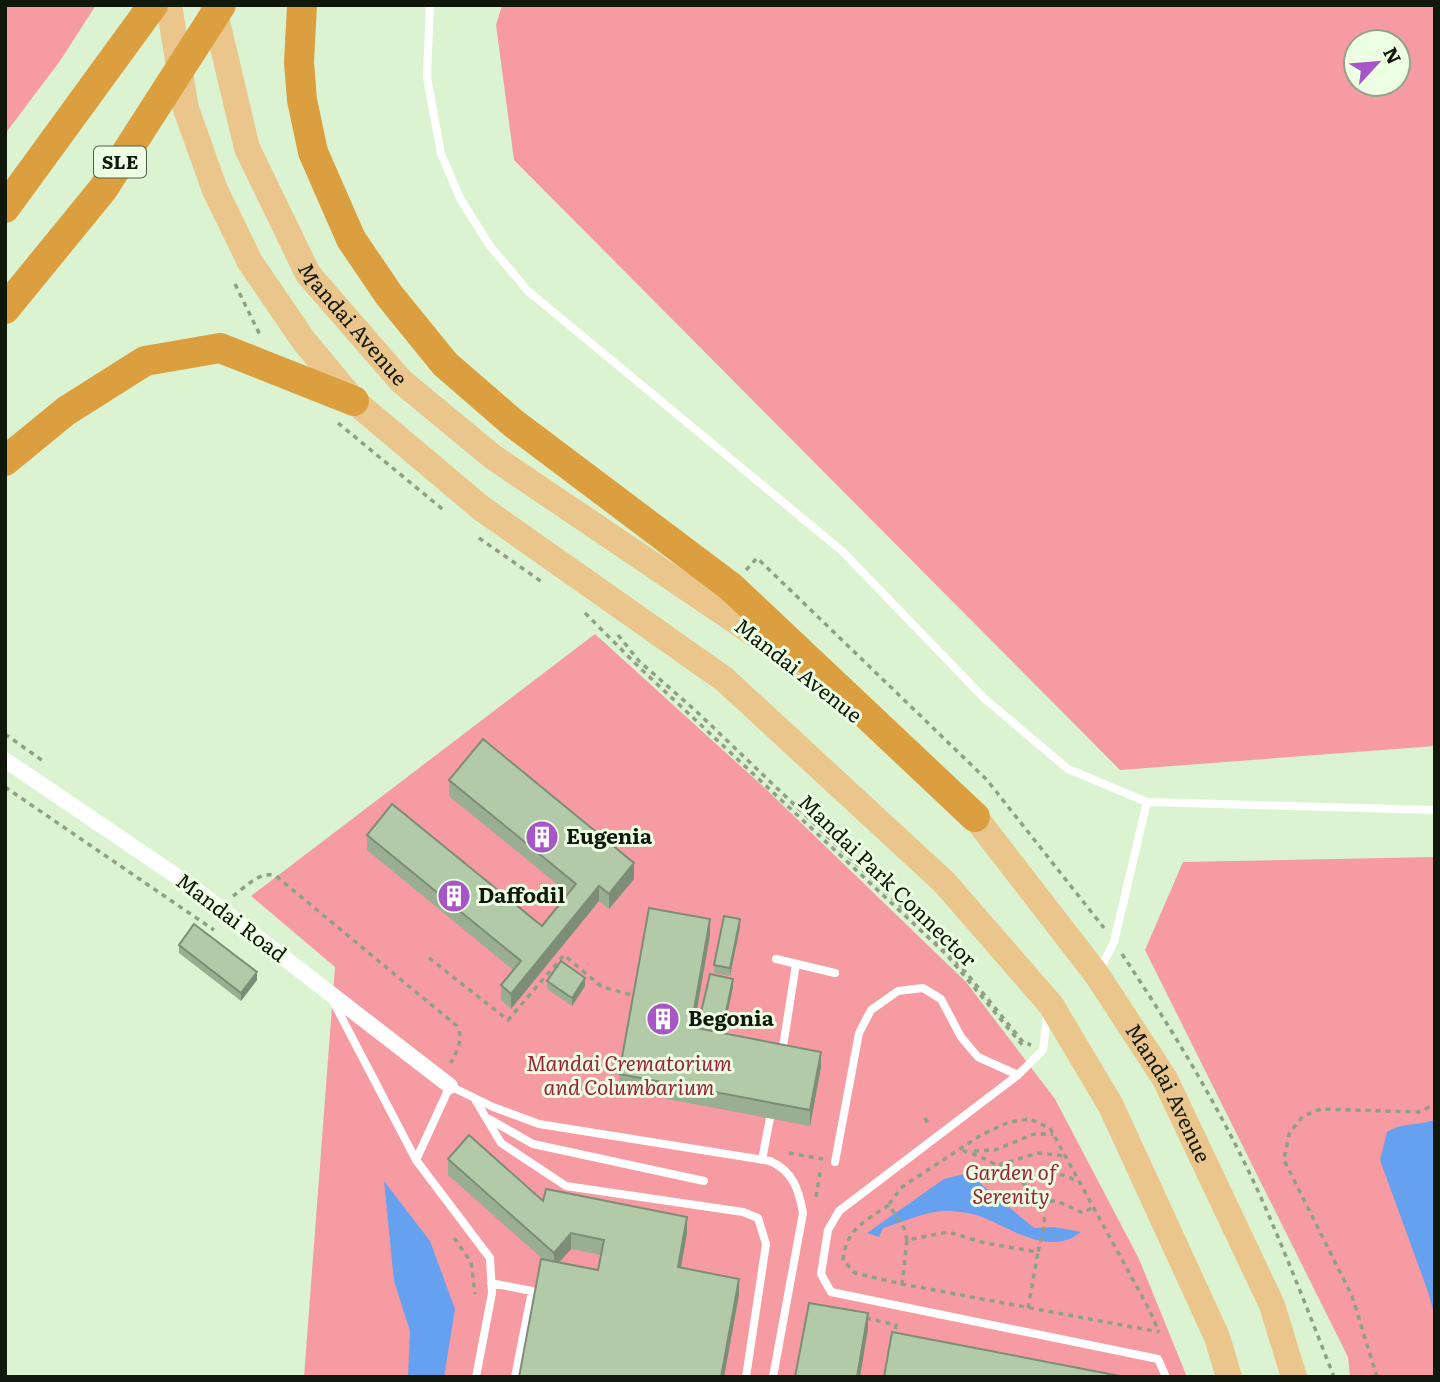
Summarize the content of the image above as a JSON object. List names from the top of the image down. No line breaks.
{"streets":{"highway":["SLE"],"main road":["Mandai Avenue"],"street":["Mandai Road"],"path":["Mandai Park Connector"]},"parks":["Mandai Crematorium and Columbarium","Garden of Serenity"],"places":{"building":["Eugenia","Daffodil","Begonia"]},"north":"top right"}
